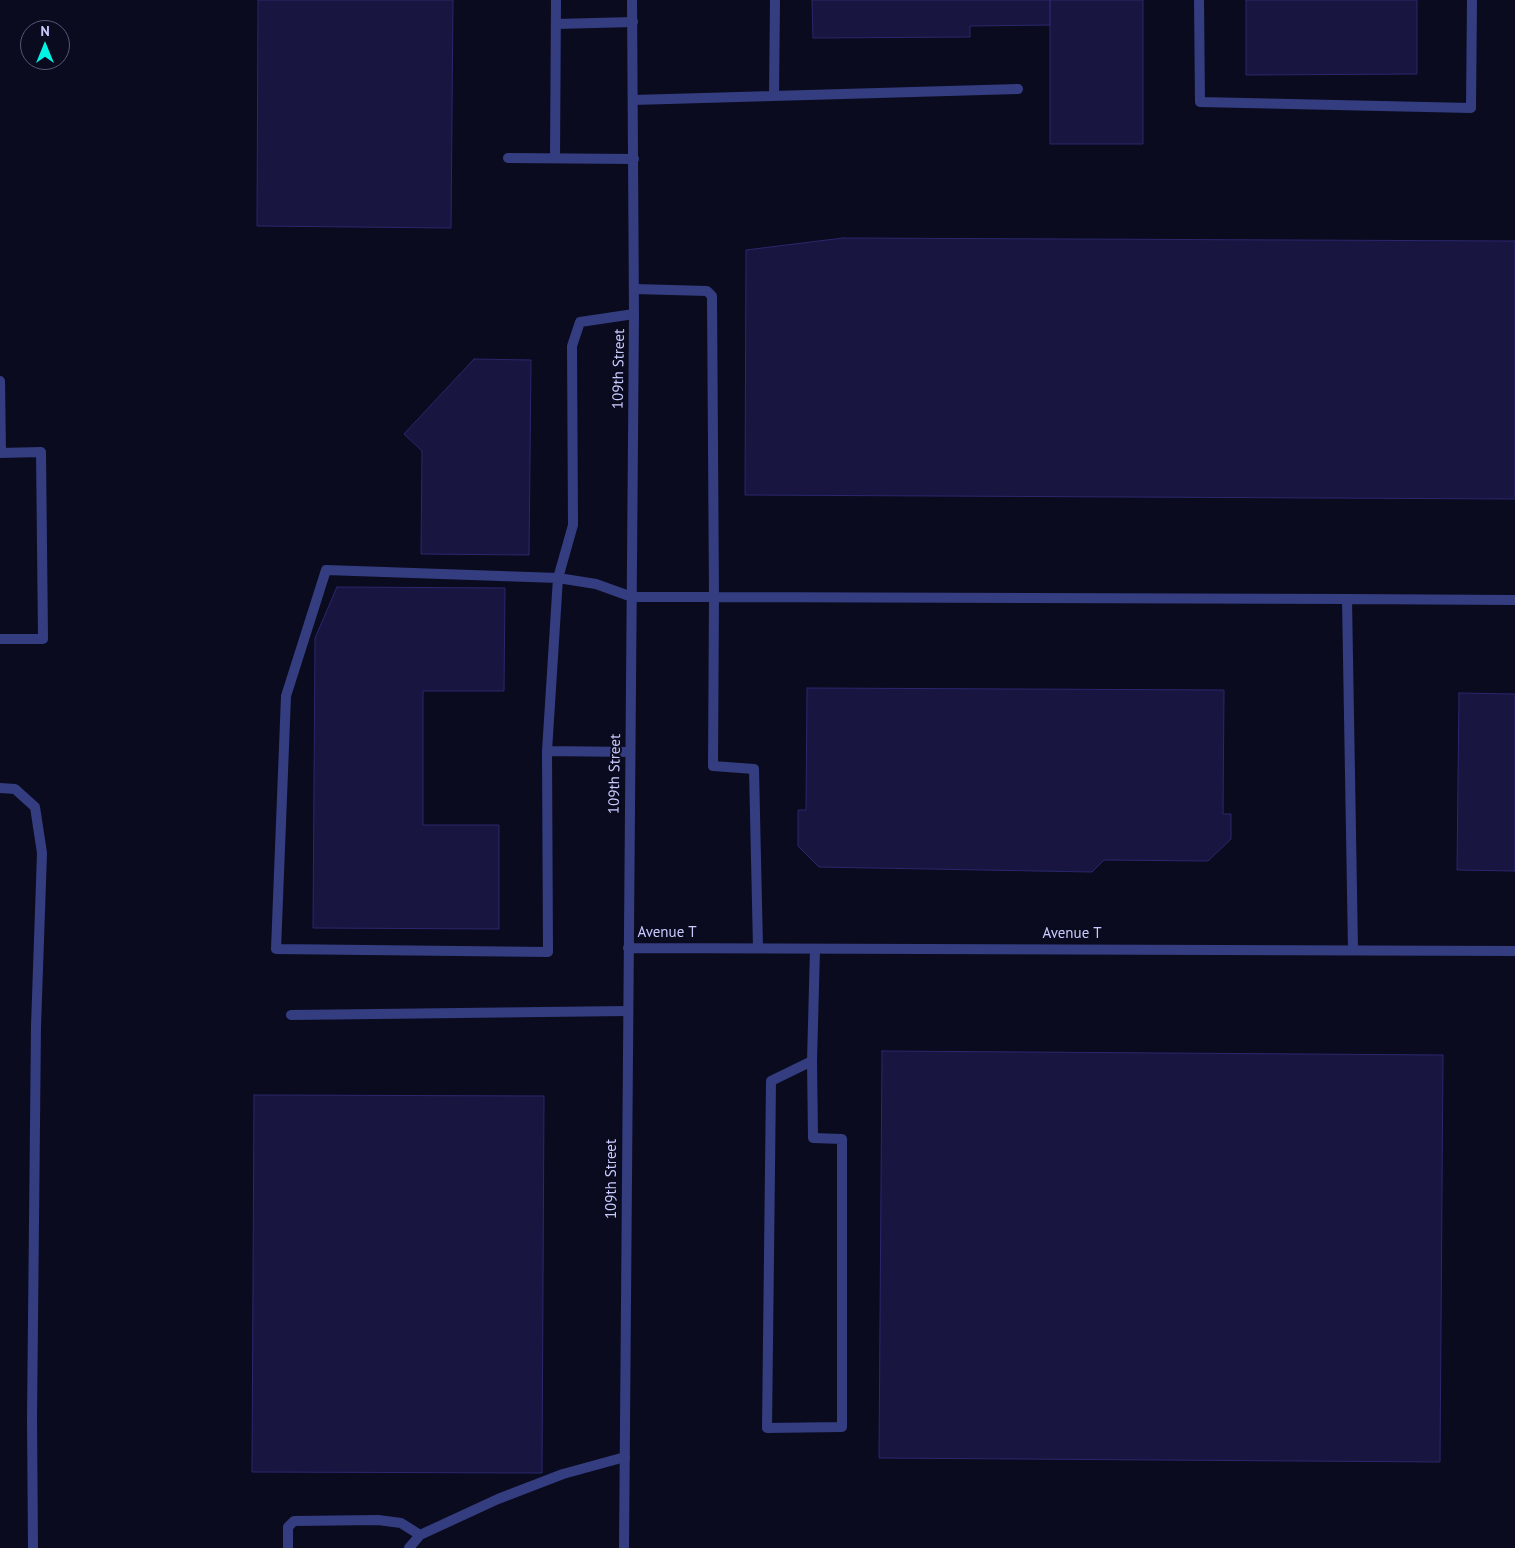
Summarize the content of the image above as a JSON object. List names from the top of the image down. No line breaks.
{"streets":{"street":["109th Street","Avenue T"]},"crossings":[["109th Street","Avenue T"]],"north":"top"}
